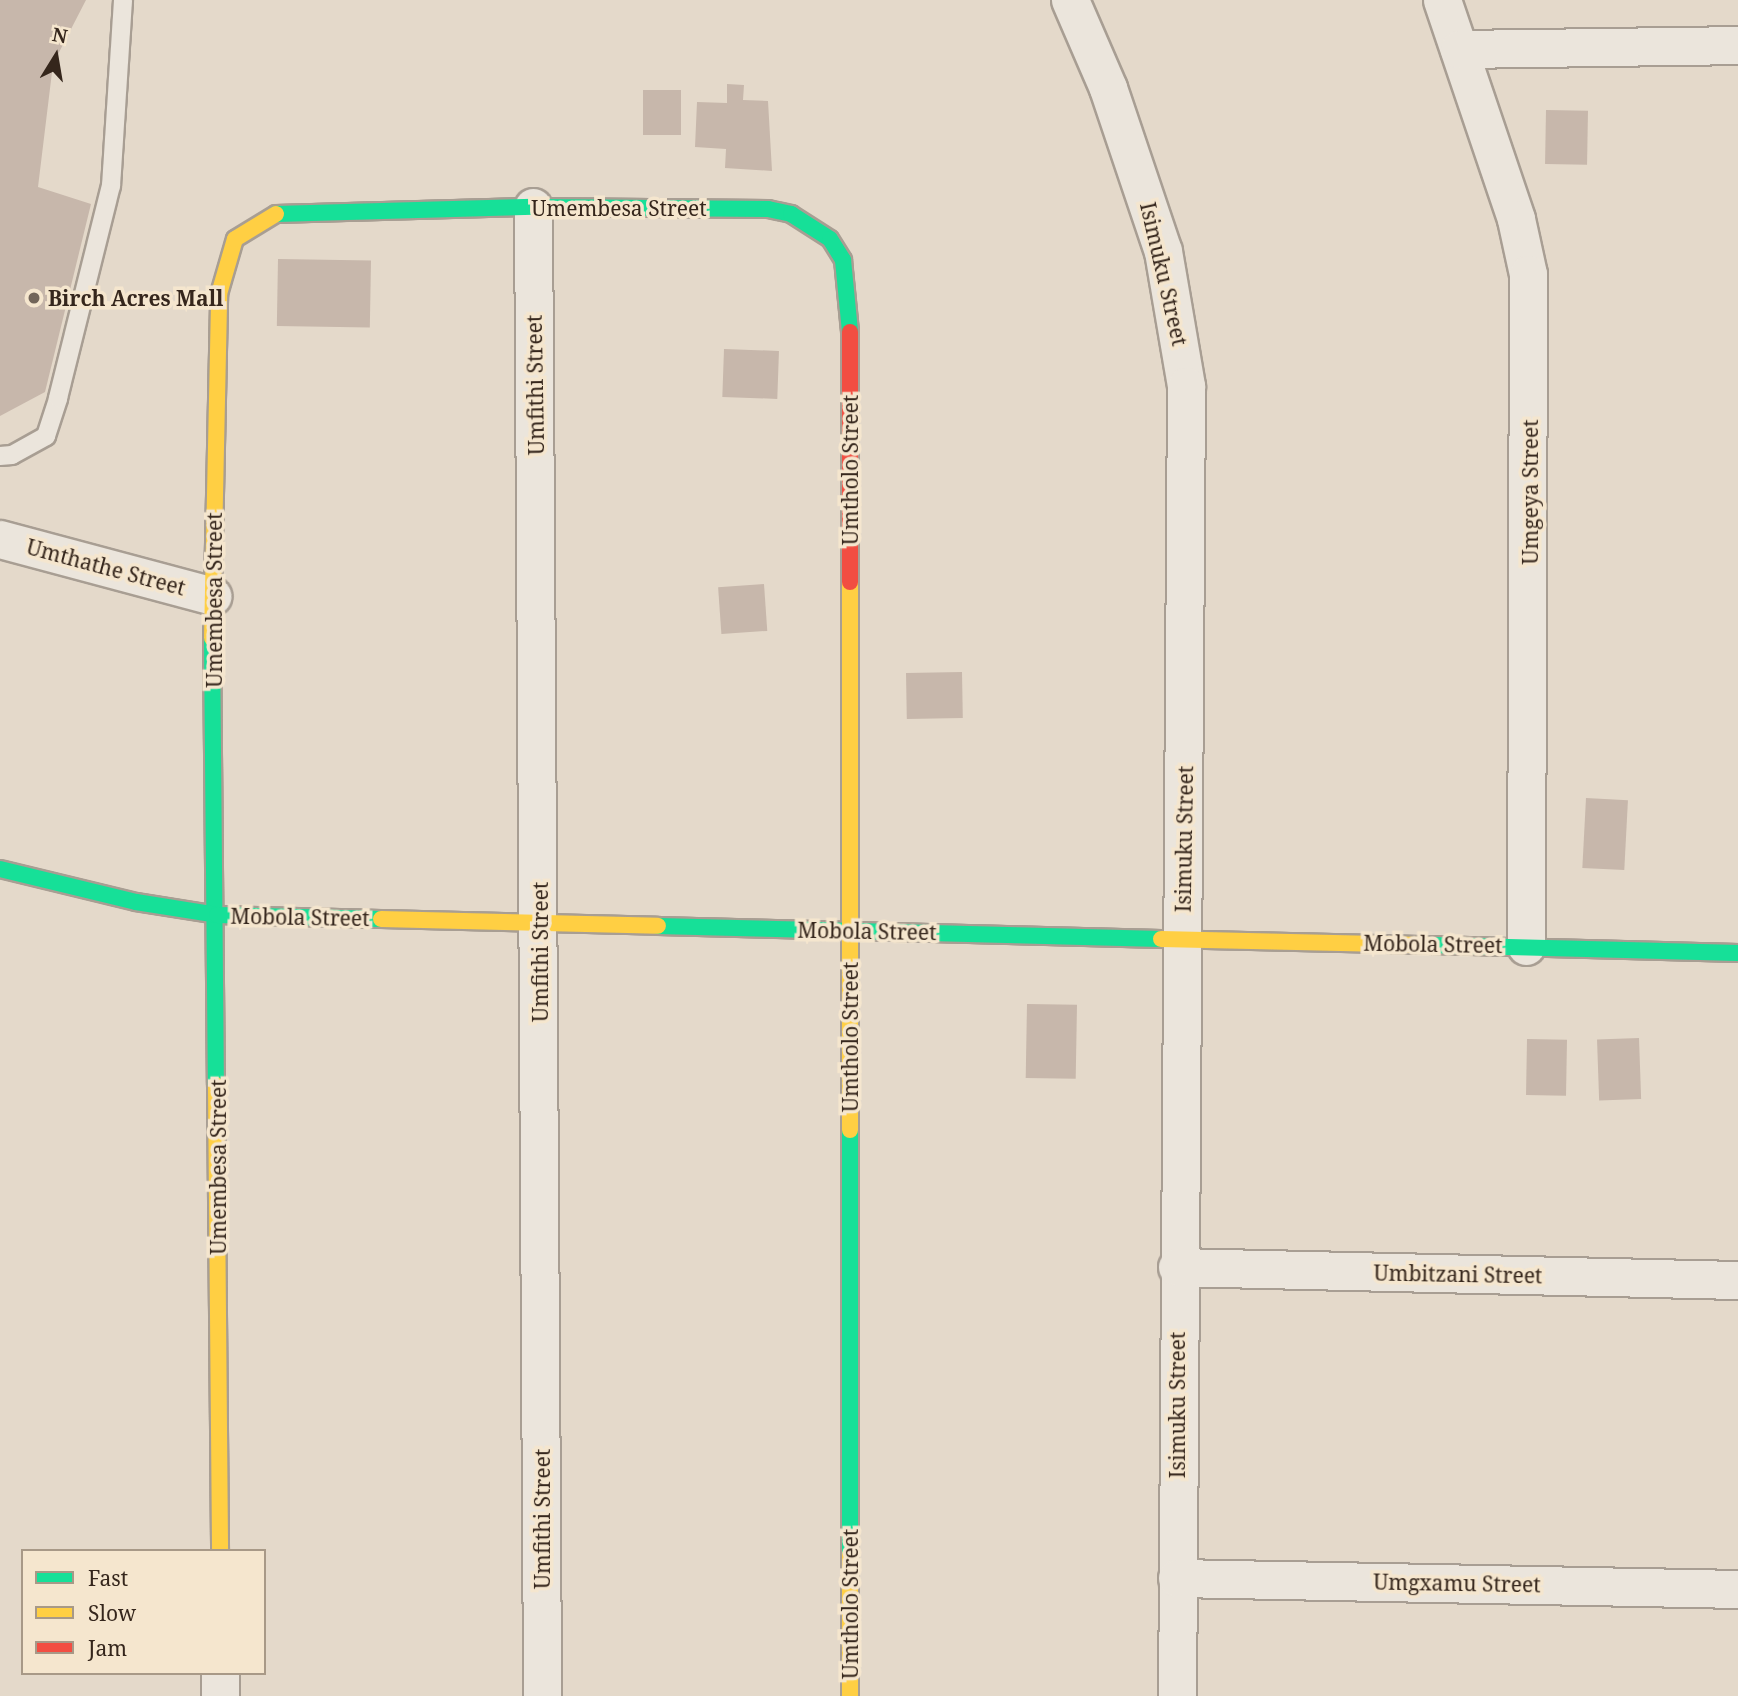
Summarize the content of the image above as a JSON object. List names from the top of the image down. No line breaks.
{"streets":{"street":["Umembesa Street","Isimuku Street","Umfithi Street","Umtholo Street","Umgeya Street","Umthathe Street","Mobola Street","Umbitzani Street","Umgxamu Street"]},"crossings":[["Umembesa Street","Umfithi Street"],["Umembesa Street","Umtholo Street"],["Umembesa Street","Umthathe Street"],["Umembesa Street","Mobola Street"],["Isimuku Street","Mobola Street"],["Isimuku Street","Umbitzani Street"],["Isimuku Street","Umgxamu Street"],["Umfithi Street","Mobola Street"],["Umtholo Street","Mobola Street"],["Umgeya Street","Mobola Street"]],"places":["Birch Acres Mall"],"legend":["Fast","Slow","Jam"],"north":"top"}
